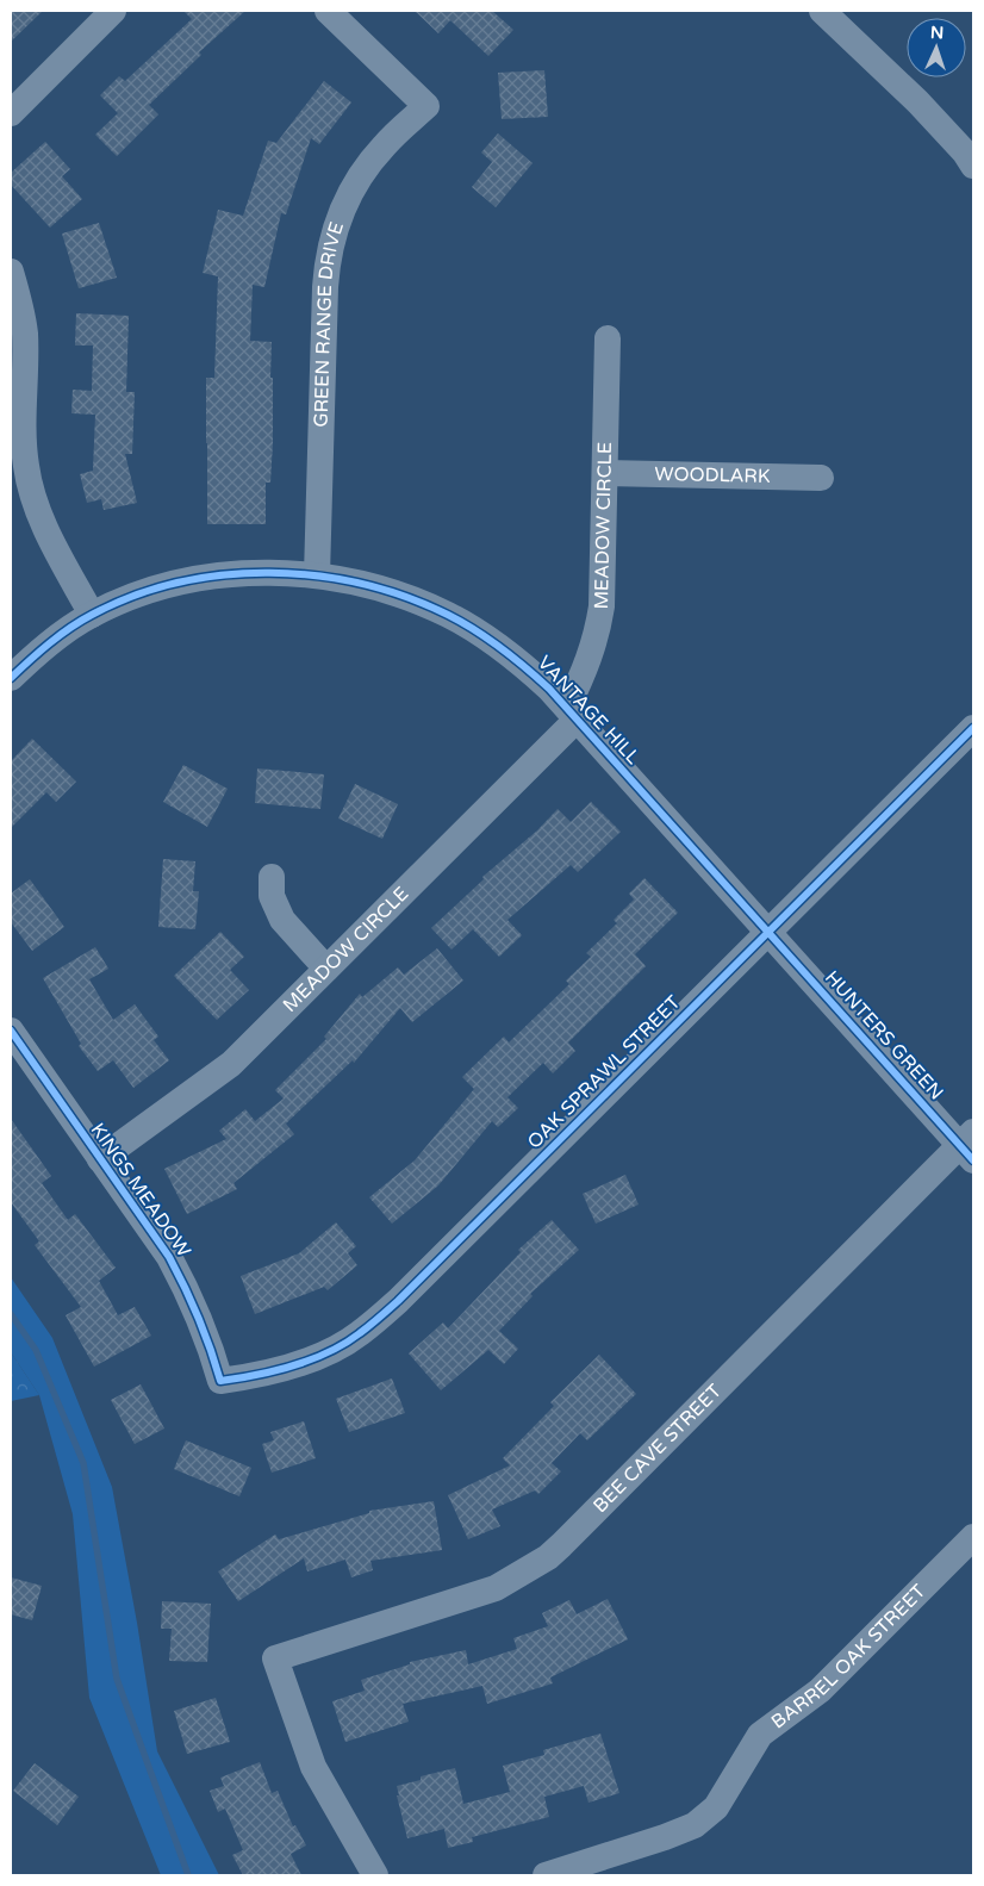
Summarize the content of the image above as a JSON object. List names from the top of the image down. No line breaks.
{"streets":{"street":["GREEN RANGE DRIVE","WOODLARK","MEADOW CIRCLE","VANTAGE HILL","HUNTERS GREEN","OAK SPRAWL STREET","KINGS MEADOW","BEE CAVE STREET","BARREL OAK STREET"]},"crossings":[["GREEN RANGE DRIVE","VANTAGE HILL"],["WOODLARK","MEADOW CIRCLE"],["MEADOW CIRCLE","VANTAGE HILL"],["MEADOW CIRCLE","KINGS MEADOW"],["VANTAGE HILL","HUNTERS GREEN"],["VANTAGE HILL","OAK SPRAWL STREET"],["HUNTERS GREEN","OAK SPRAWL STREET"],["HUNTERS GREEN","BEE CAVE STREET"],["OAK SPRAWL STREET","KINGS MEADOW"]],"north":"top"}
